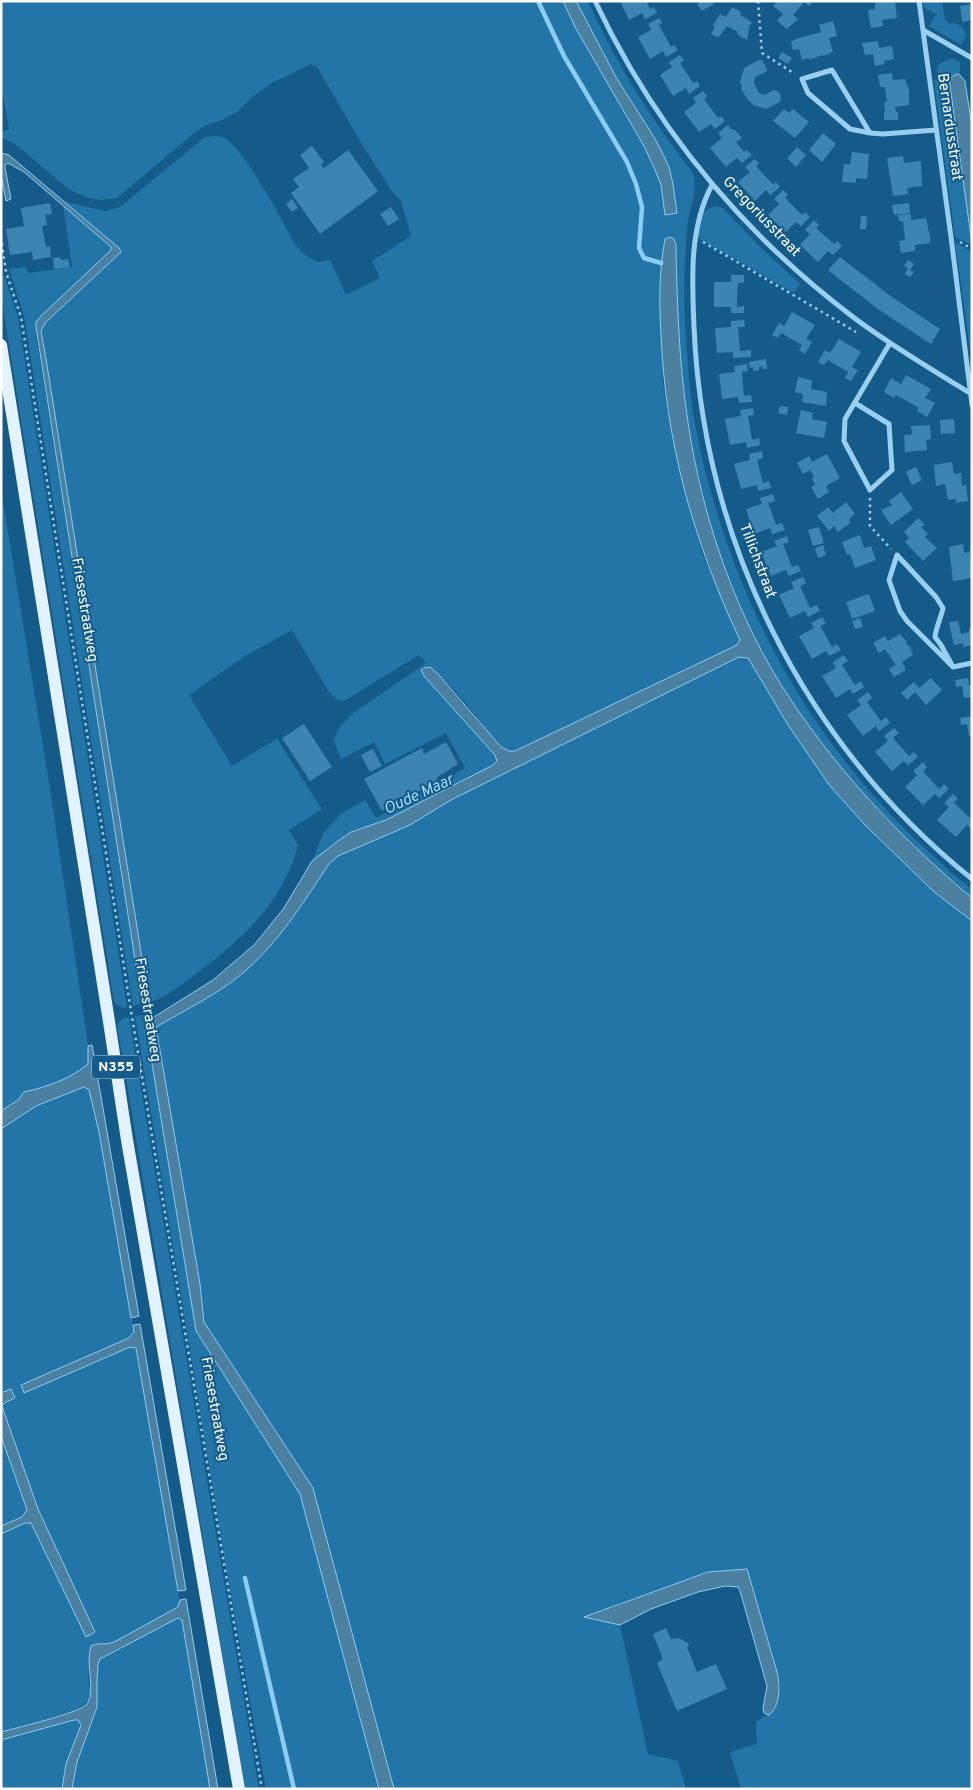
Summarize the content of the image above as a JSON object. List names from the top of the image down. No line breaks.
{"streets":{"main road":["N355"],"street":["Bernardusstraat","Gregoriusstraat","Tillichstraat"],"path":["Friesestraatweg"]},"crossings":[["Bernardusstraat","Gregoriusstraat"],["Gregoriusstraat","Tillichstraat"]],"water":["Oude Maar"]}
